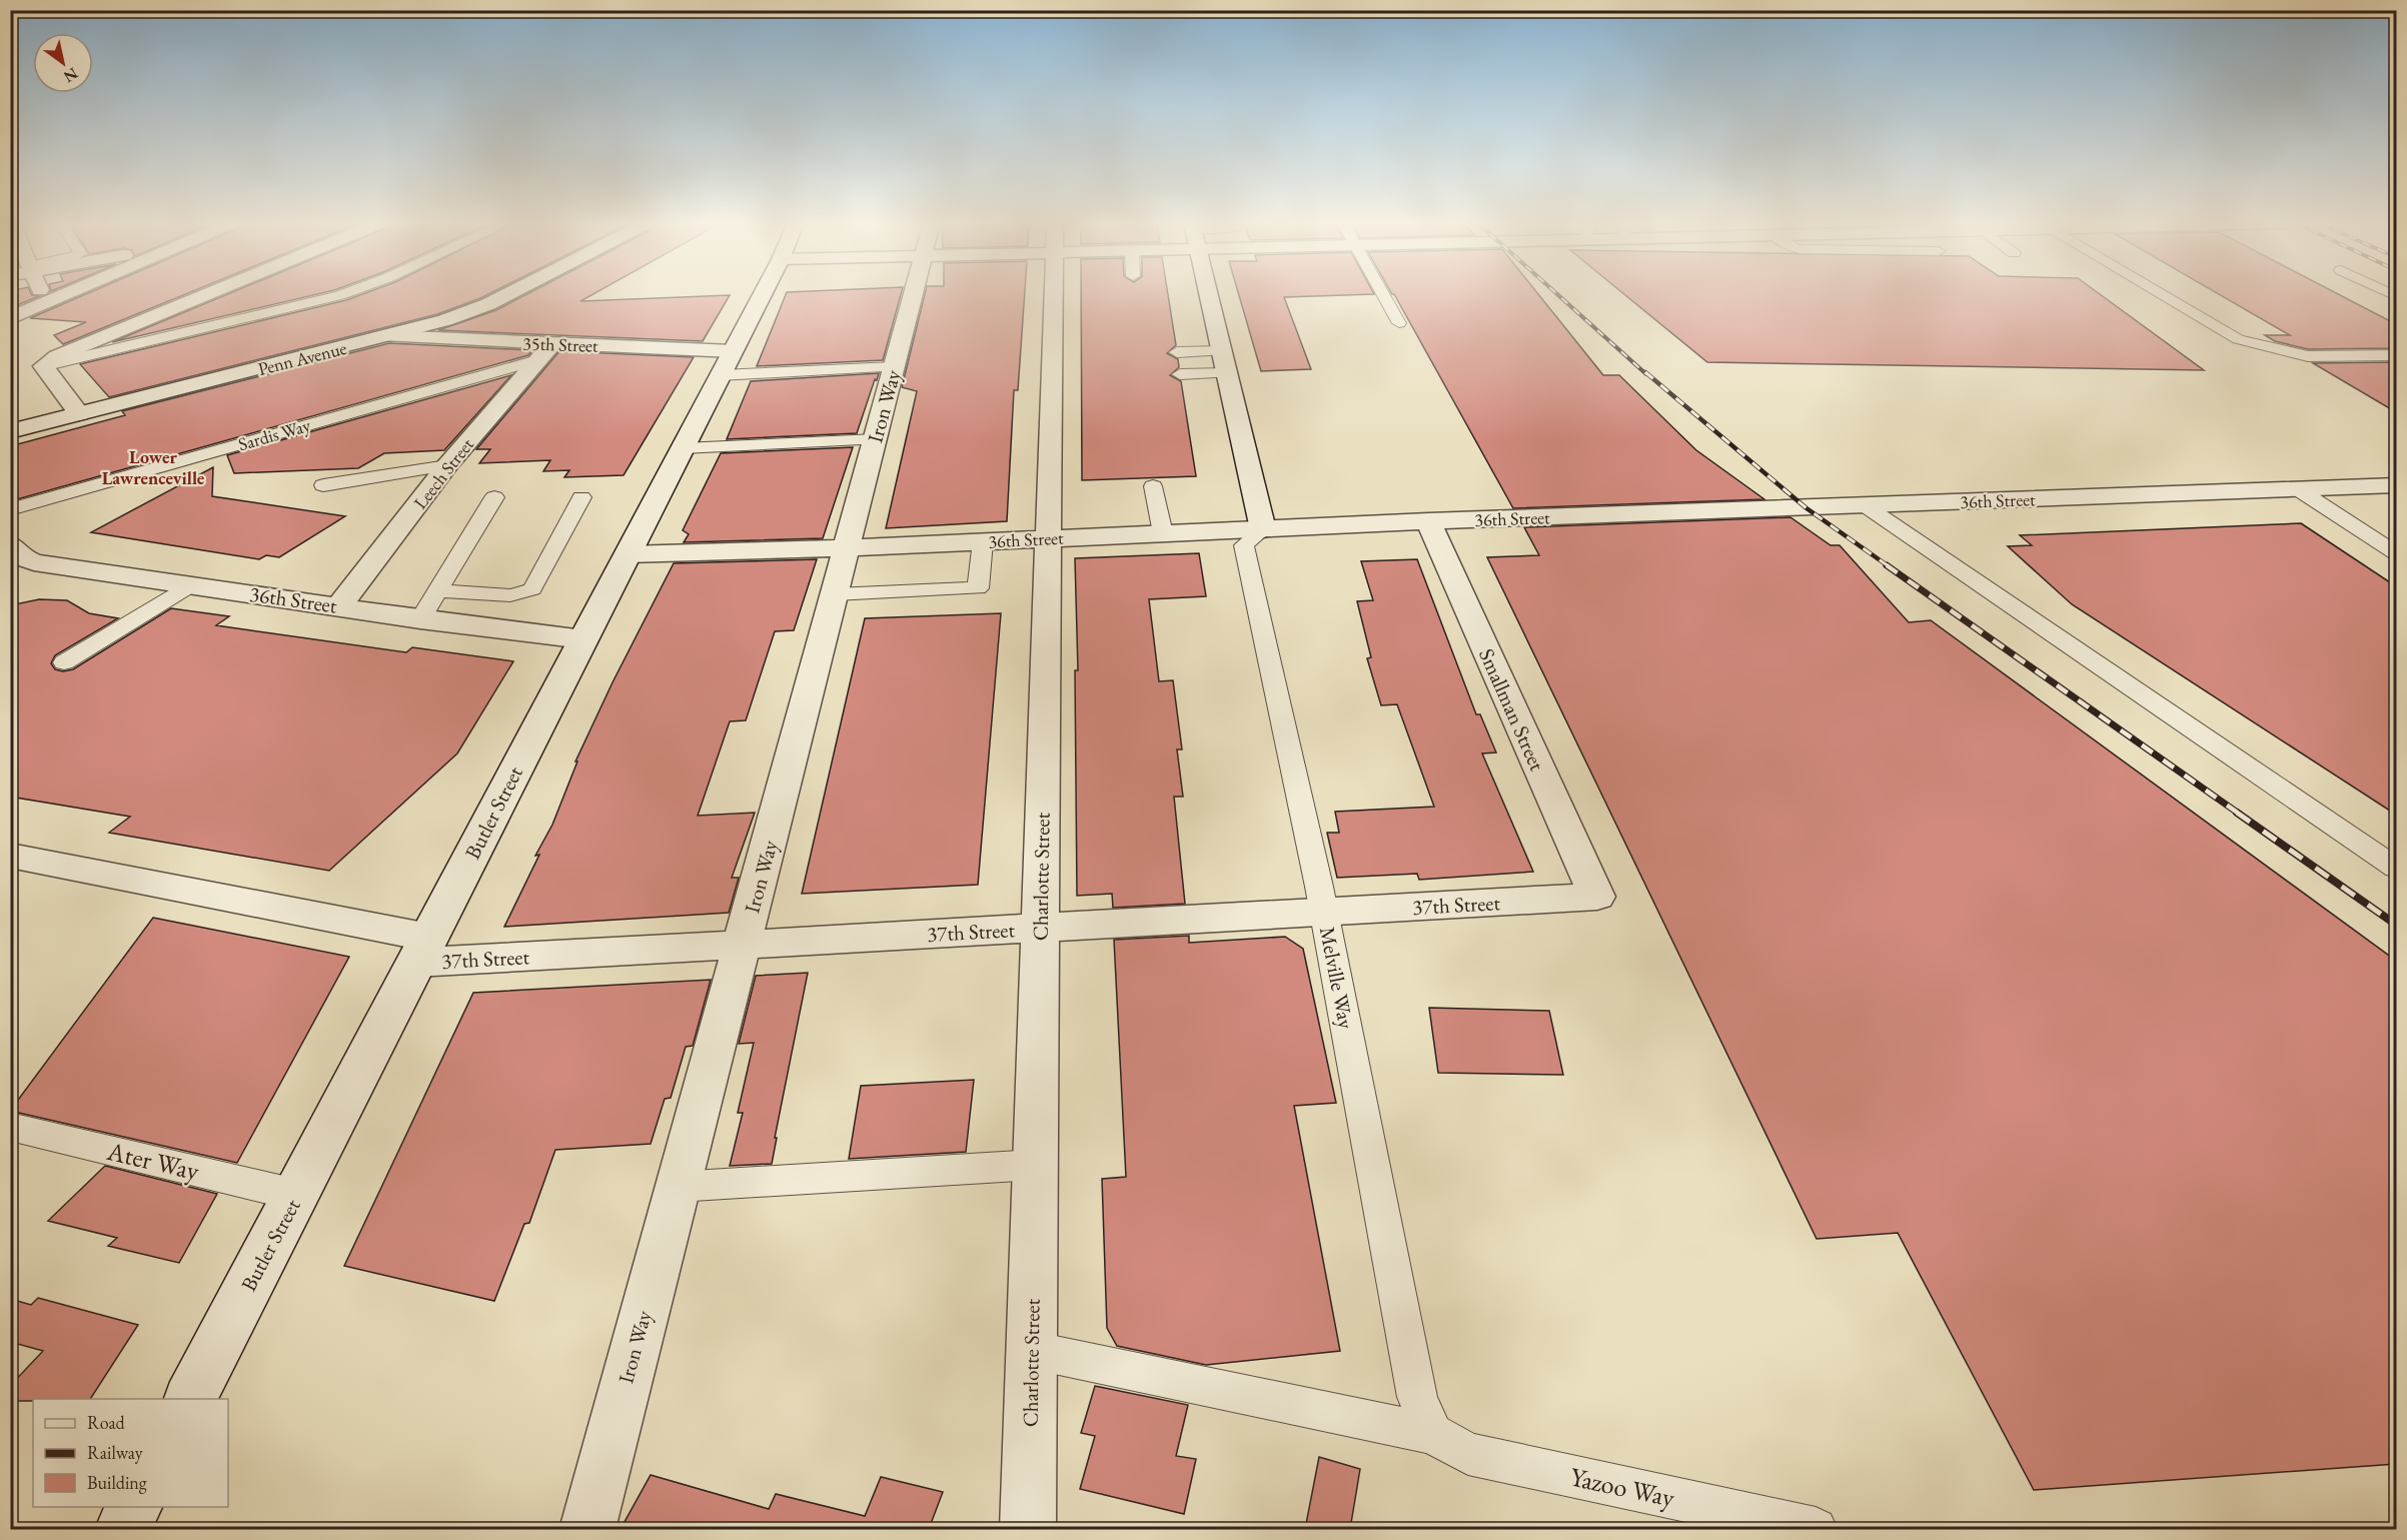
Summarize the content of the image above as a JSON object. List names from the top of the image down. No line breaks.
{"streets":{"street":["35th Street","Penn Avenue","Iron Way","Leech Street","36th Street","Smallman Street","Butler Street","Charlotte Street","37th Street"],"lane":["Sardis Way","Melville Way","Ater Way","Yazoo Way"]},"crossings":[["35th Street","Penn Avenue"],["35th Street","Leech Street"],["35th Street","Butler Street"],["Iron Way","36th Street"],["Iron Way","37th Street"],["Sardis Way","Leech Street"],["Leech Street","36th Street"],["36th Street","Smallman Street"],["36th Street","Butler Street"],["36th Street","Charlotte Street"],["36th Street","Melville Way"],["Smallman Street","37th Street"],["Butler Street","37th Street"],["Butler Street","Ater Way"],["Charlotte Street","37th Street"],["Charlotte Street","Yazoo Way"],["37th Street","Melville Way"],["Melville Way","Yazoo Way"]],"districts":["Lower Lawrenceville"],"legend":["Road","Railway","Building"],"north":"bottom right"}
